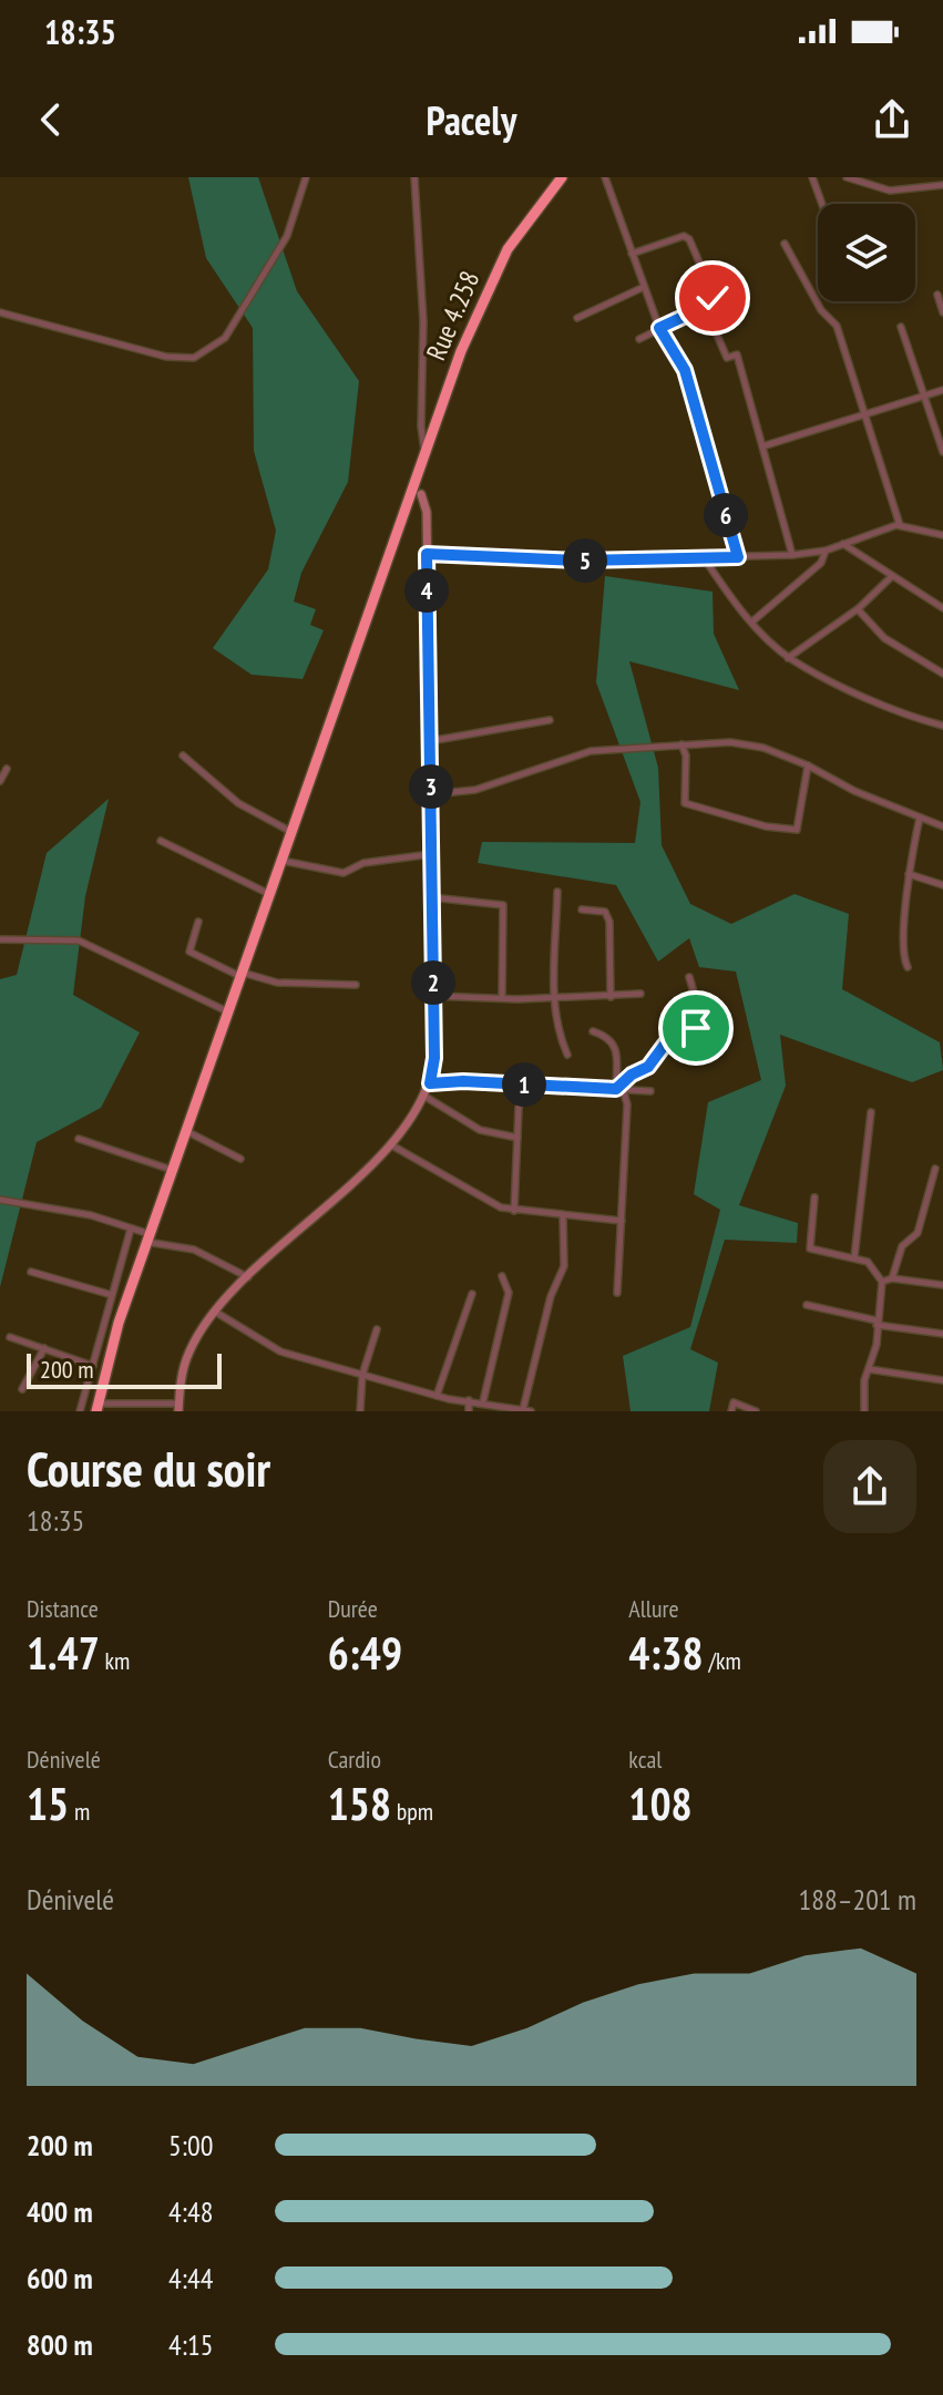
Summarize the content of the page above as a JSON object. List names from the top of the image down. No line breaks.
{"streets":{"highway":["Rue 4.258"]},"scale_bar":"200 m","page":{"status":"18:35","header":"Pacely","pins":["6","5","4","3","2","1"],"scale":"200 m","heading":["Course du soir","18:35"],"stats":[["Distance","1.47 km"],["Durée","6:49"],["Allure","4:38 /km"],["Dénivelé","15 m"],["Cardio","158 bpm"],["kcal","108"]],"chart":["Dénivelé","188–201 m"],"list":[{"name":"200 m","note":"5:00"},{"name":"400 m","note":"4:48"},{"name":"600 m","note":"4:44"},{"name":"800 m","note":"4:15"}]}}
